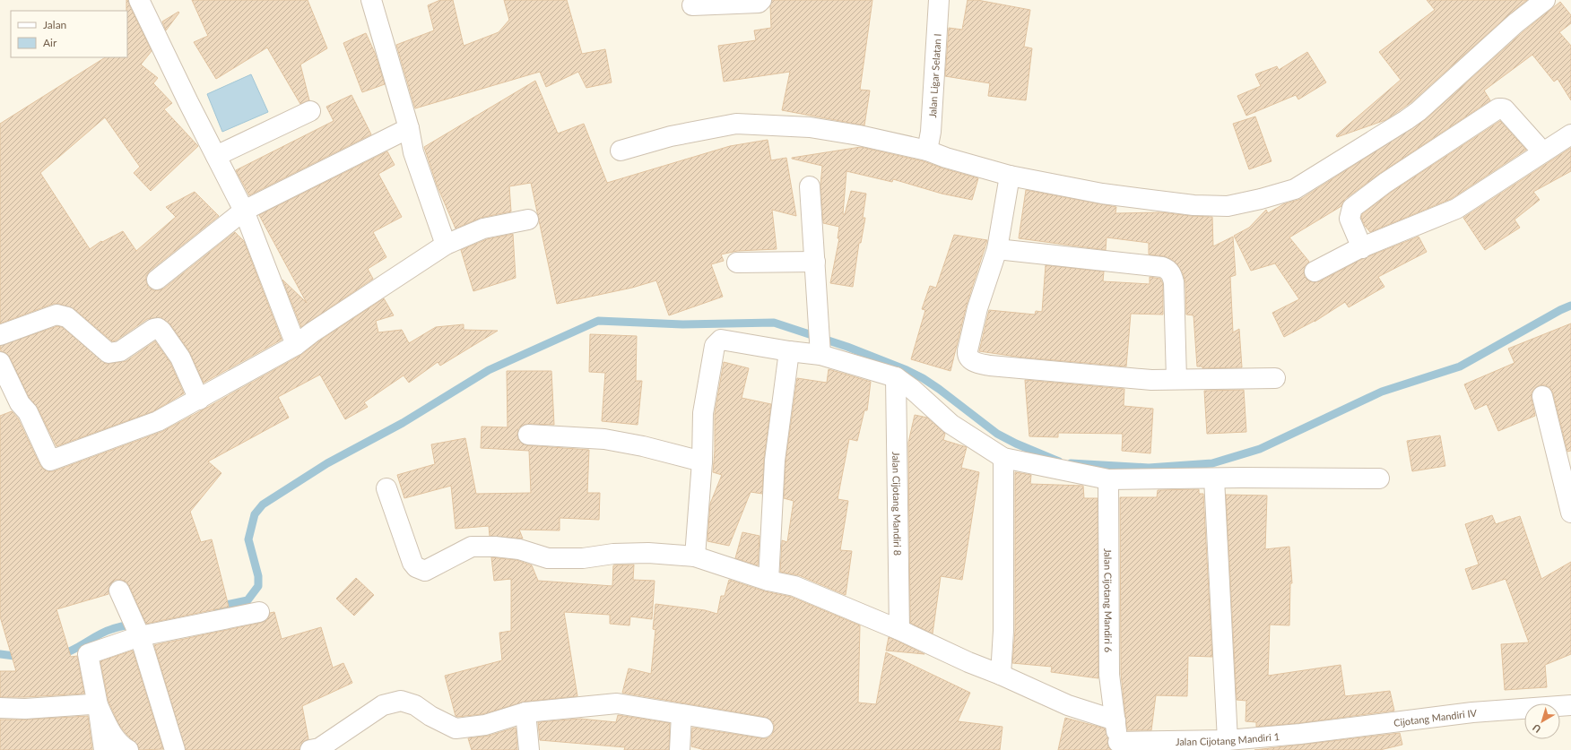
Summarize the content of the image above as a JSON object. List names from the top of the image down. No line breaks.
{"streets":{"street":["Jalan Ligar Selatan I","Jalan Cijotang Mandiri 8","Jalan Cijotang Mandiri 6","Cijotang Mandiri IV","Jalan Cijotang Mandiri 1"]},"crossings":[["Jalan Cijotang Mandiri 6","Jalan Cijotang Mandiri 1"],["Cijotang Mandiri IV","Jalan Cijotang Mandiri 1"]],"legend":["Jalan","Air"],"north":"bottom left"}
